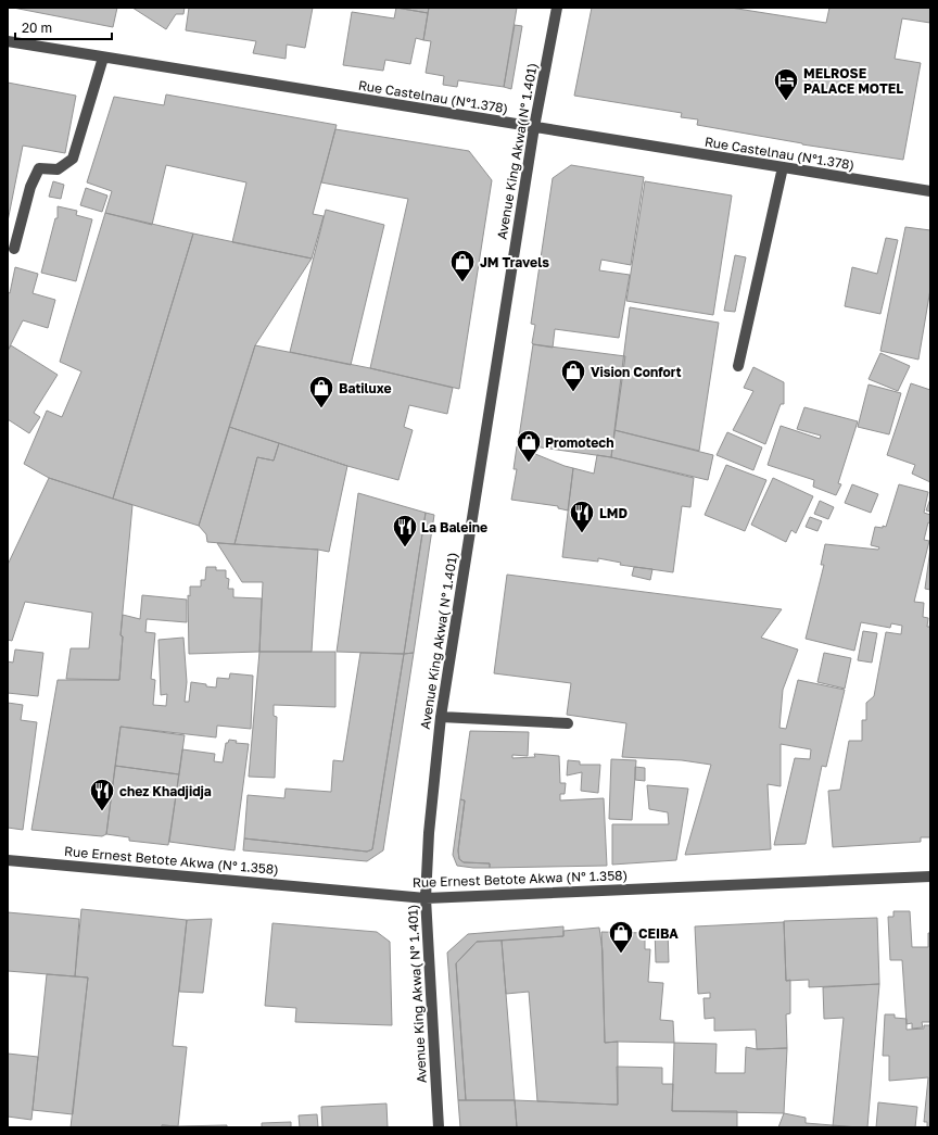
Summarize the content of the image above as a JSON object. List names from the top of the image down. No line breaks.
{"streets":{"street":["Rue Castelnau (N°1.378)","Avenue King Akwa( N° 1.401)","Rue Ernest Betote Akwa (N° 1.358)"]},"crossings":[["Rue Castelnau (N°1.378)","Avenue King Akwa( N° 1.401)"],["Avenue King Akwa( N° 1.401)","Rue Ernest Betote Akwa (N° 1.358)"]],"places":{"hotel":["MELROSE PALACE MOTEL"],"shop":["JM Travels","Vision Confort","Batiluxe","Promotech","CEIBA"],"restaurant":["LMD","La Baleine","chez Khadjidja"]},"scale_bar":"20 m"}
